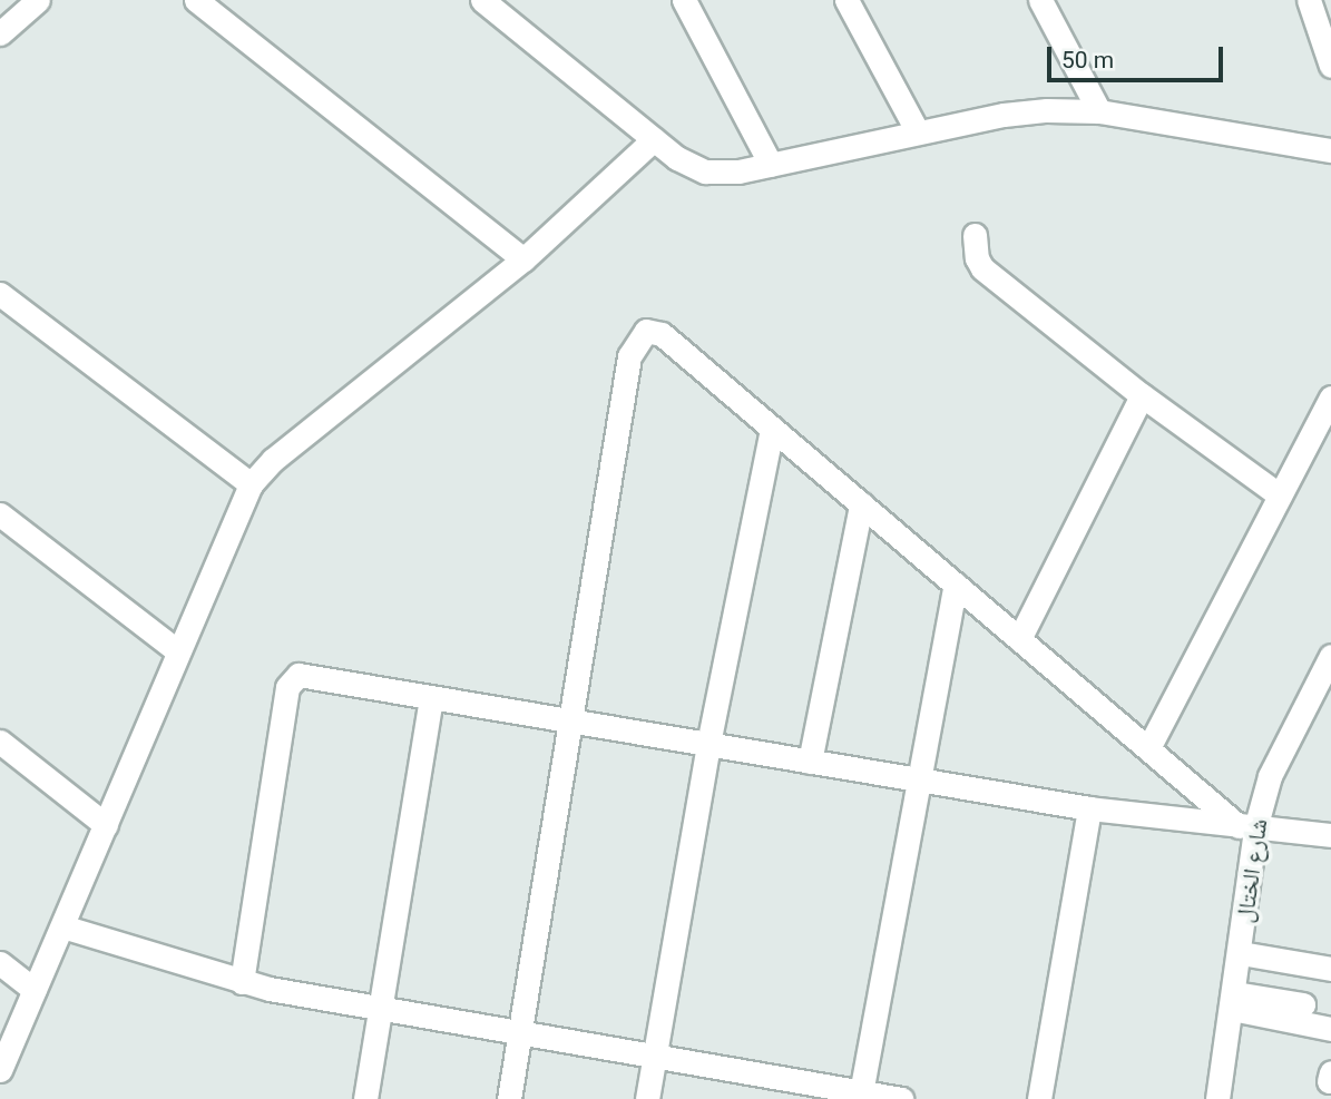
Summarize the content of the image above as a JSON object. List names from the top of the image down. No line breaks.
{"streets":{"street":["شارع الختال"]},"scale_bar":"50 m"}
